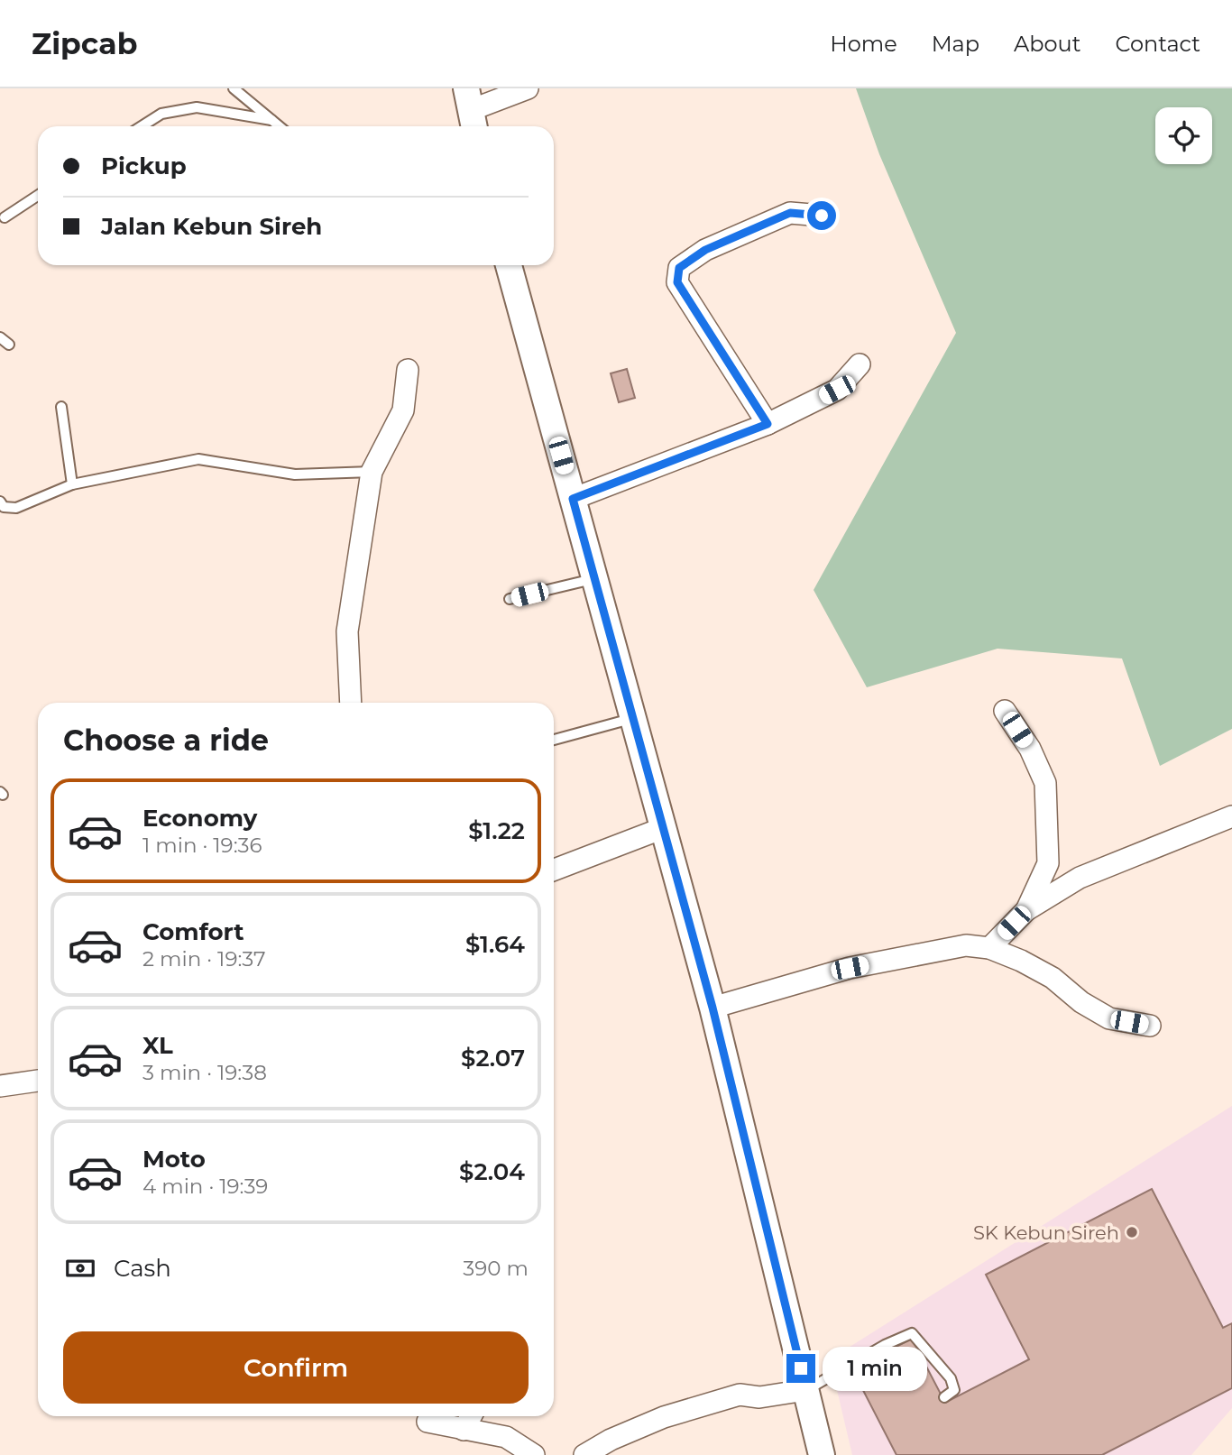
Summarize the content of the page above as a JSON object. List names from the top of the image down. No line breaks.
{"places":["SK Kebun Sireh"],"page":{"header":"Zipcab","nav":["Home","Map","About","Contact"],"banner":["Pickup","Jalan Kebun Sireh"],"heading":"Choose a ride","list":[{"name":"Economy","note":"1 min · 19:36","value":"$1.22"},{"name":"Comfort","note":"2 min · 19:37","value":"$1.64"},{"name":"XL","note":"3 min · 19:38","value":"$2.07"},{"name":"Moto","note":"4 min · 19:39","value":"$2.04"}],"pay":["Cash","390 m"],"buttons":"Confirm","bubble":"1 min"}}
